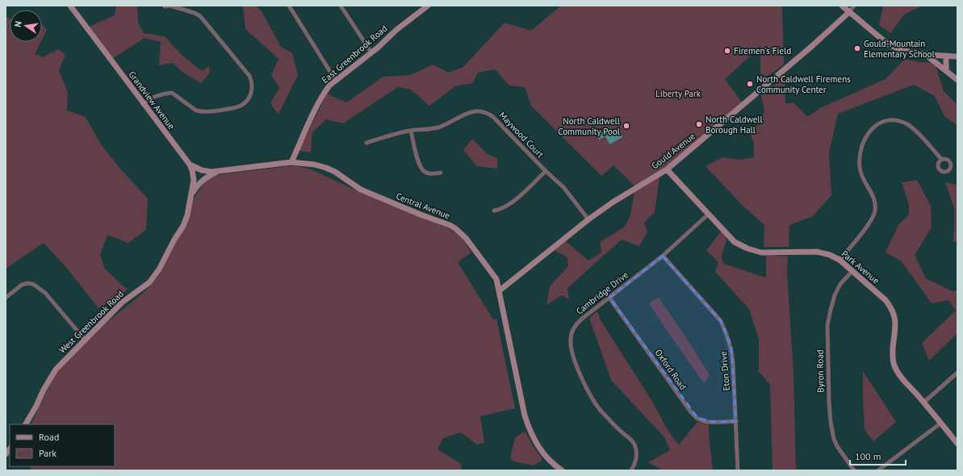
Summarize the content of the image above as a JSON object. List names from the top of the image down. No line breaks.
{"streets":{"street":["East Greenbrook Road","Grandview Avenue","Maywood Court","Gould Avenue","Central Avenue","Park Avenue","Cambridge Drive","West Greenbrook Road","Oxford Road","Eton Drive","Byron Road"]},"crossings":[["East Greenbrook Road","Central Avenue"],["Grandview Avenue","West Greenbrook Road"],["Maywood Court","Gould Avenue"],["Gould Avenue","Central Avenue"],["Gould Avenue","Park Avenue"],["Park Avenue","Cambridge Drive"],["Park Avenue","Byron Road"],["Cambridge Drive","Oxford Road"],["Cambridge Drive","Eton Drive"],["Oxford Road","Eton Drive"]],"parks":["Liberty Park"],"places":["Gould-Mountain Elementary School","Firemen's Field","North Caldwell Firemens Community Center","North Caldwell Borough Hall","North Caldwell Community Pool"],"legend":["Road","Park"],"scale_bar":"100 m","north":"left"}
